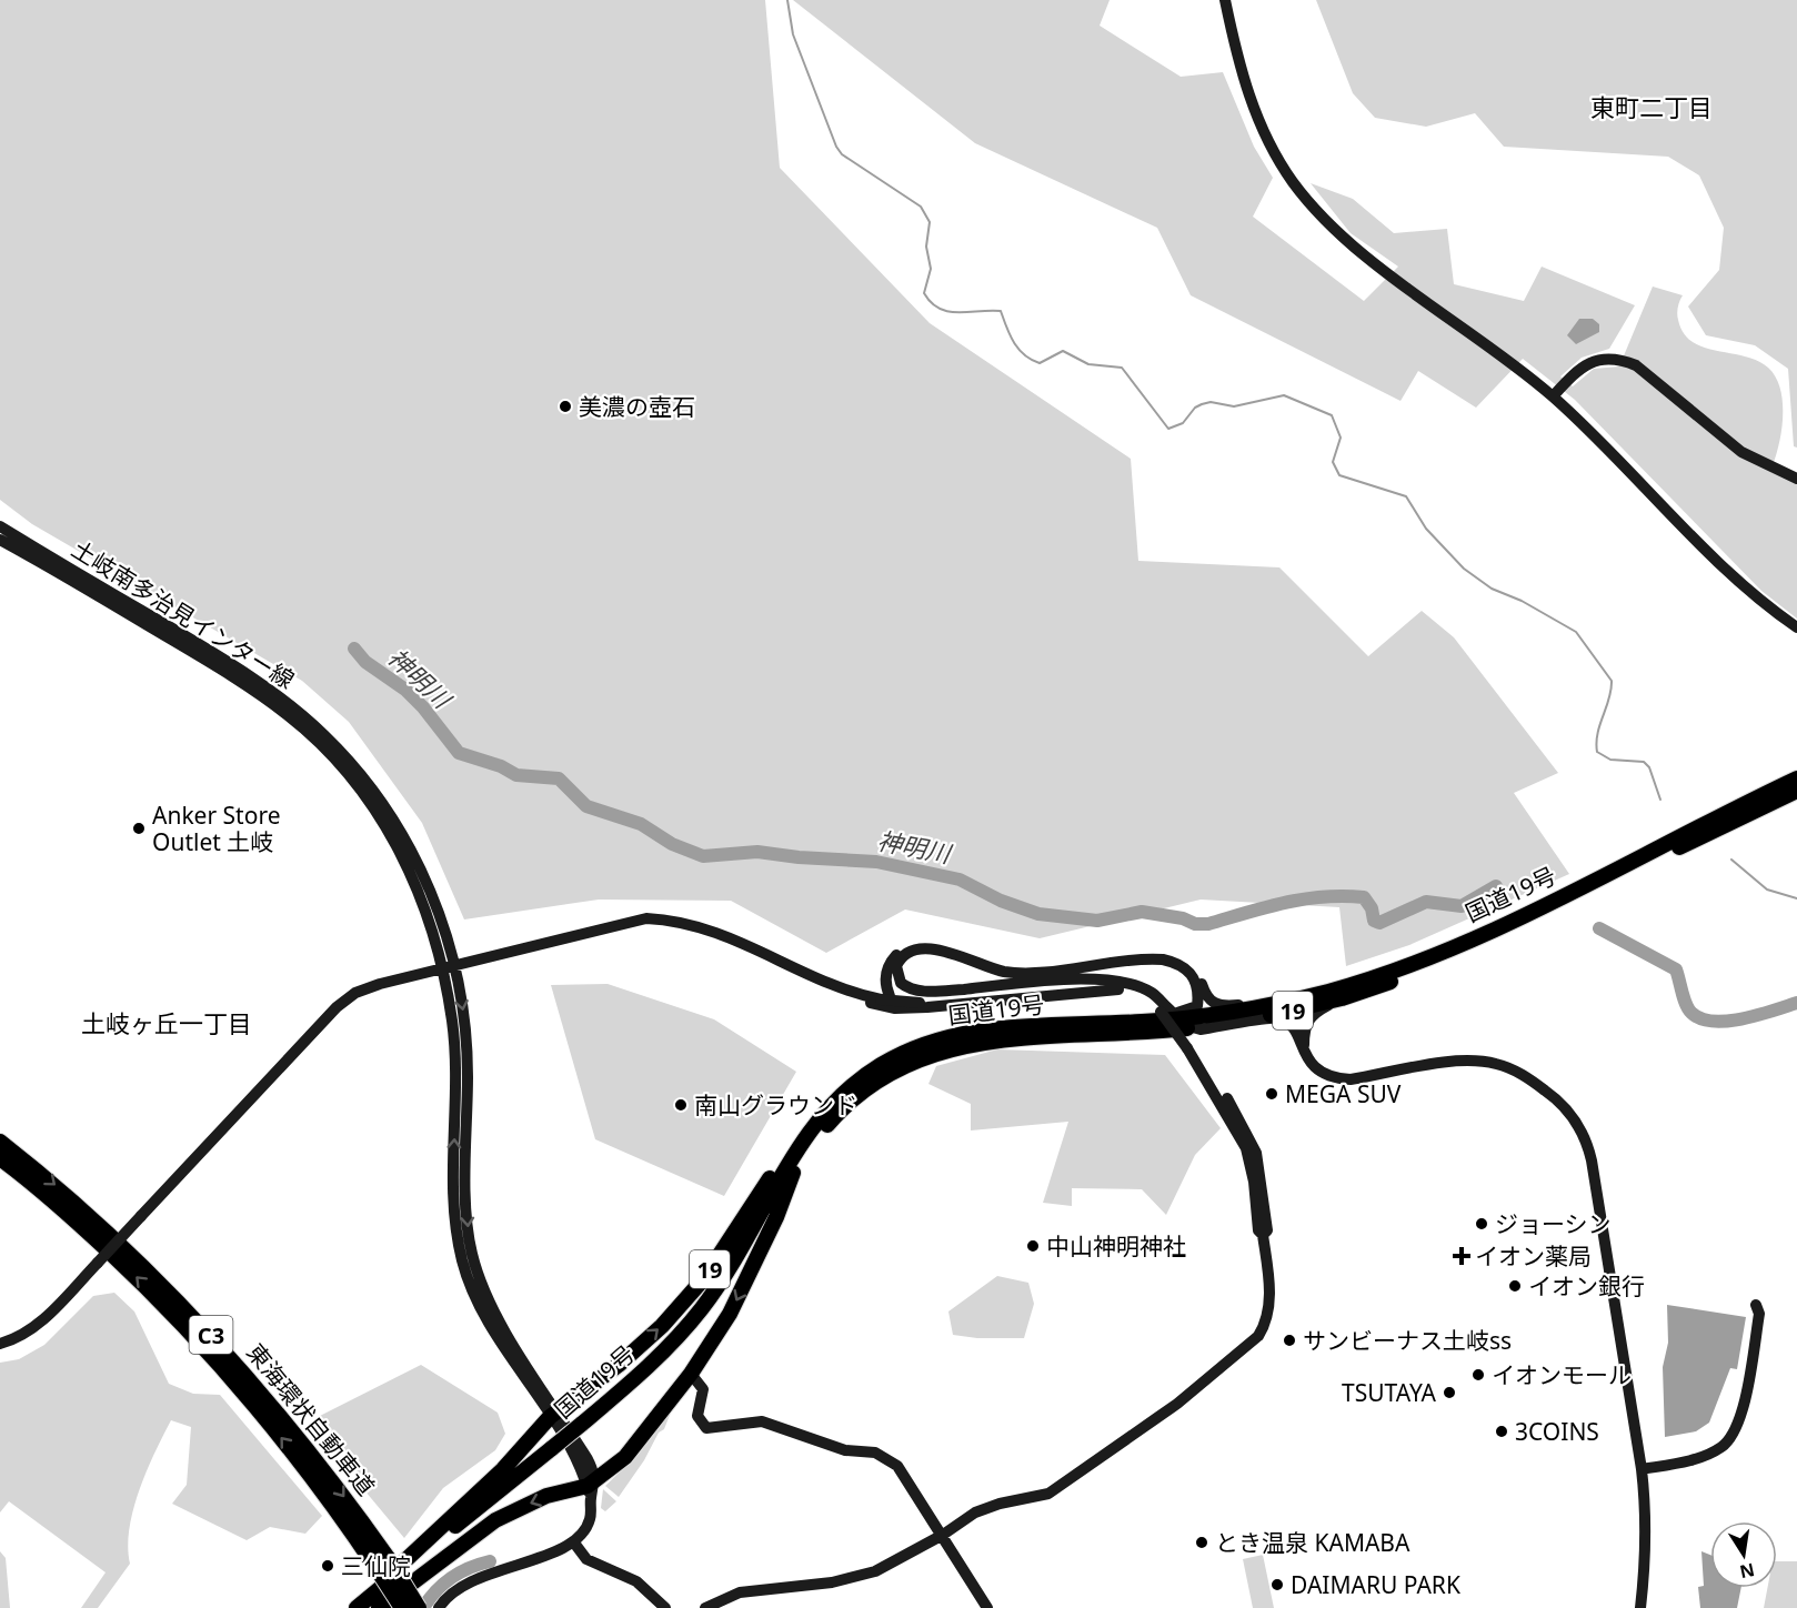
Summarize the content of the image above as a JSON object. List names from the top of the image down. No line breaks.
{"streets":{"highway":["国道19号","19","C3","東海環状自動車道"],"street":["土岐南多治見インター線"]},"crossings":[["土岐南多治見インター線","19"],["国道19号","19"]],"districts":["東町二丁目","土岐ヶ丘一丁目"],"water":["神明川"],"places":{"other":["美濃の壺石","Anker Store Outlet 土岐","MEGA SUV","南山グラウンド","ジョーシン","中山神明神社","イオン銀行","サンビーナス土岐ss","イオンモール","TSUTAYA","3COINS","とき温泉 KAMABA","三仙院","DAIMARU PARK"],"health":["イオン薬局"]},"north":"bottom"}
